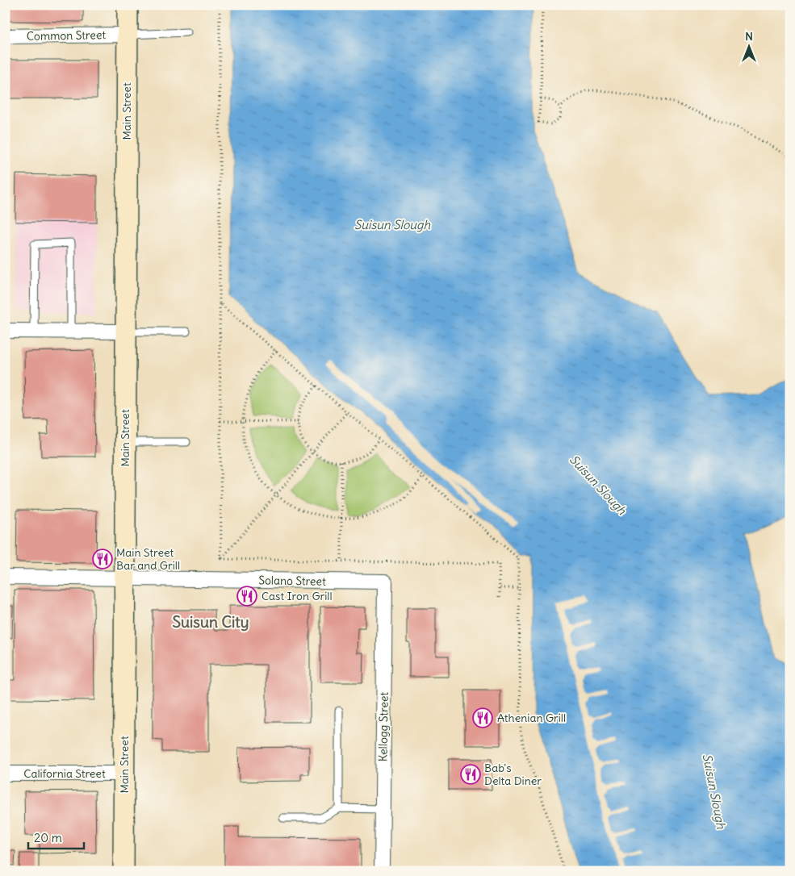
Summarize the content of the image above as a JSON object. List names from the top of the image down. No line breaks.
{"streets":{"main road":["Main Street"],"street":["Common Street","Solano Street","Kellogg Street","California Street"]},"crossings":[["Common Street","Main Street"],["Main Street","Solano Street"],["Main Street","California Street"],["Solano Street","Kellogg Street"]],"districts":["Suisun City"],"water":["Suisun Slough"],"places":{"restaurant":["Main Street Bar and Grill","Cast Iron Grill","Athenian Grill","Bab's Delta Diner"]},"scale_bar":"20 m","north":"top"}
